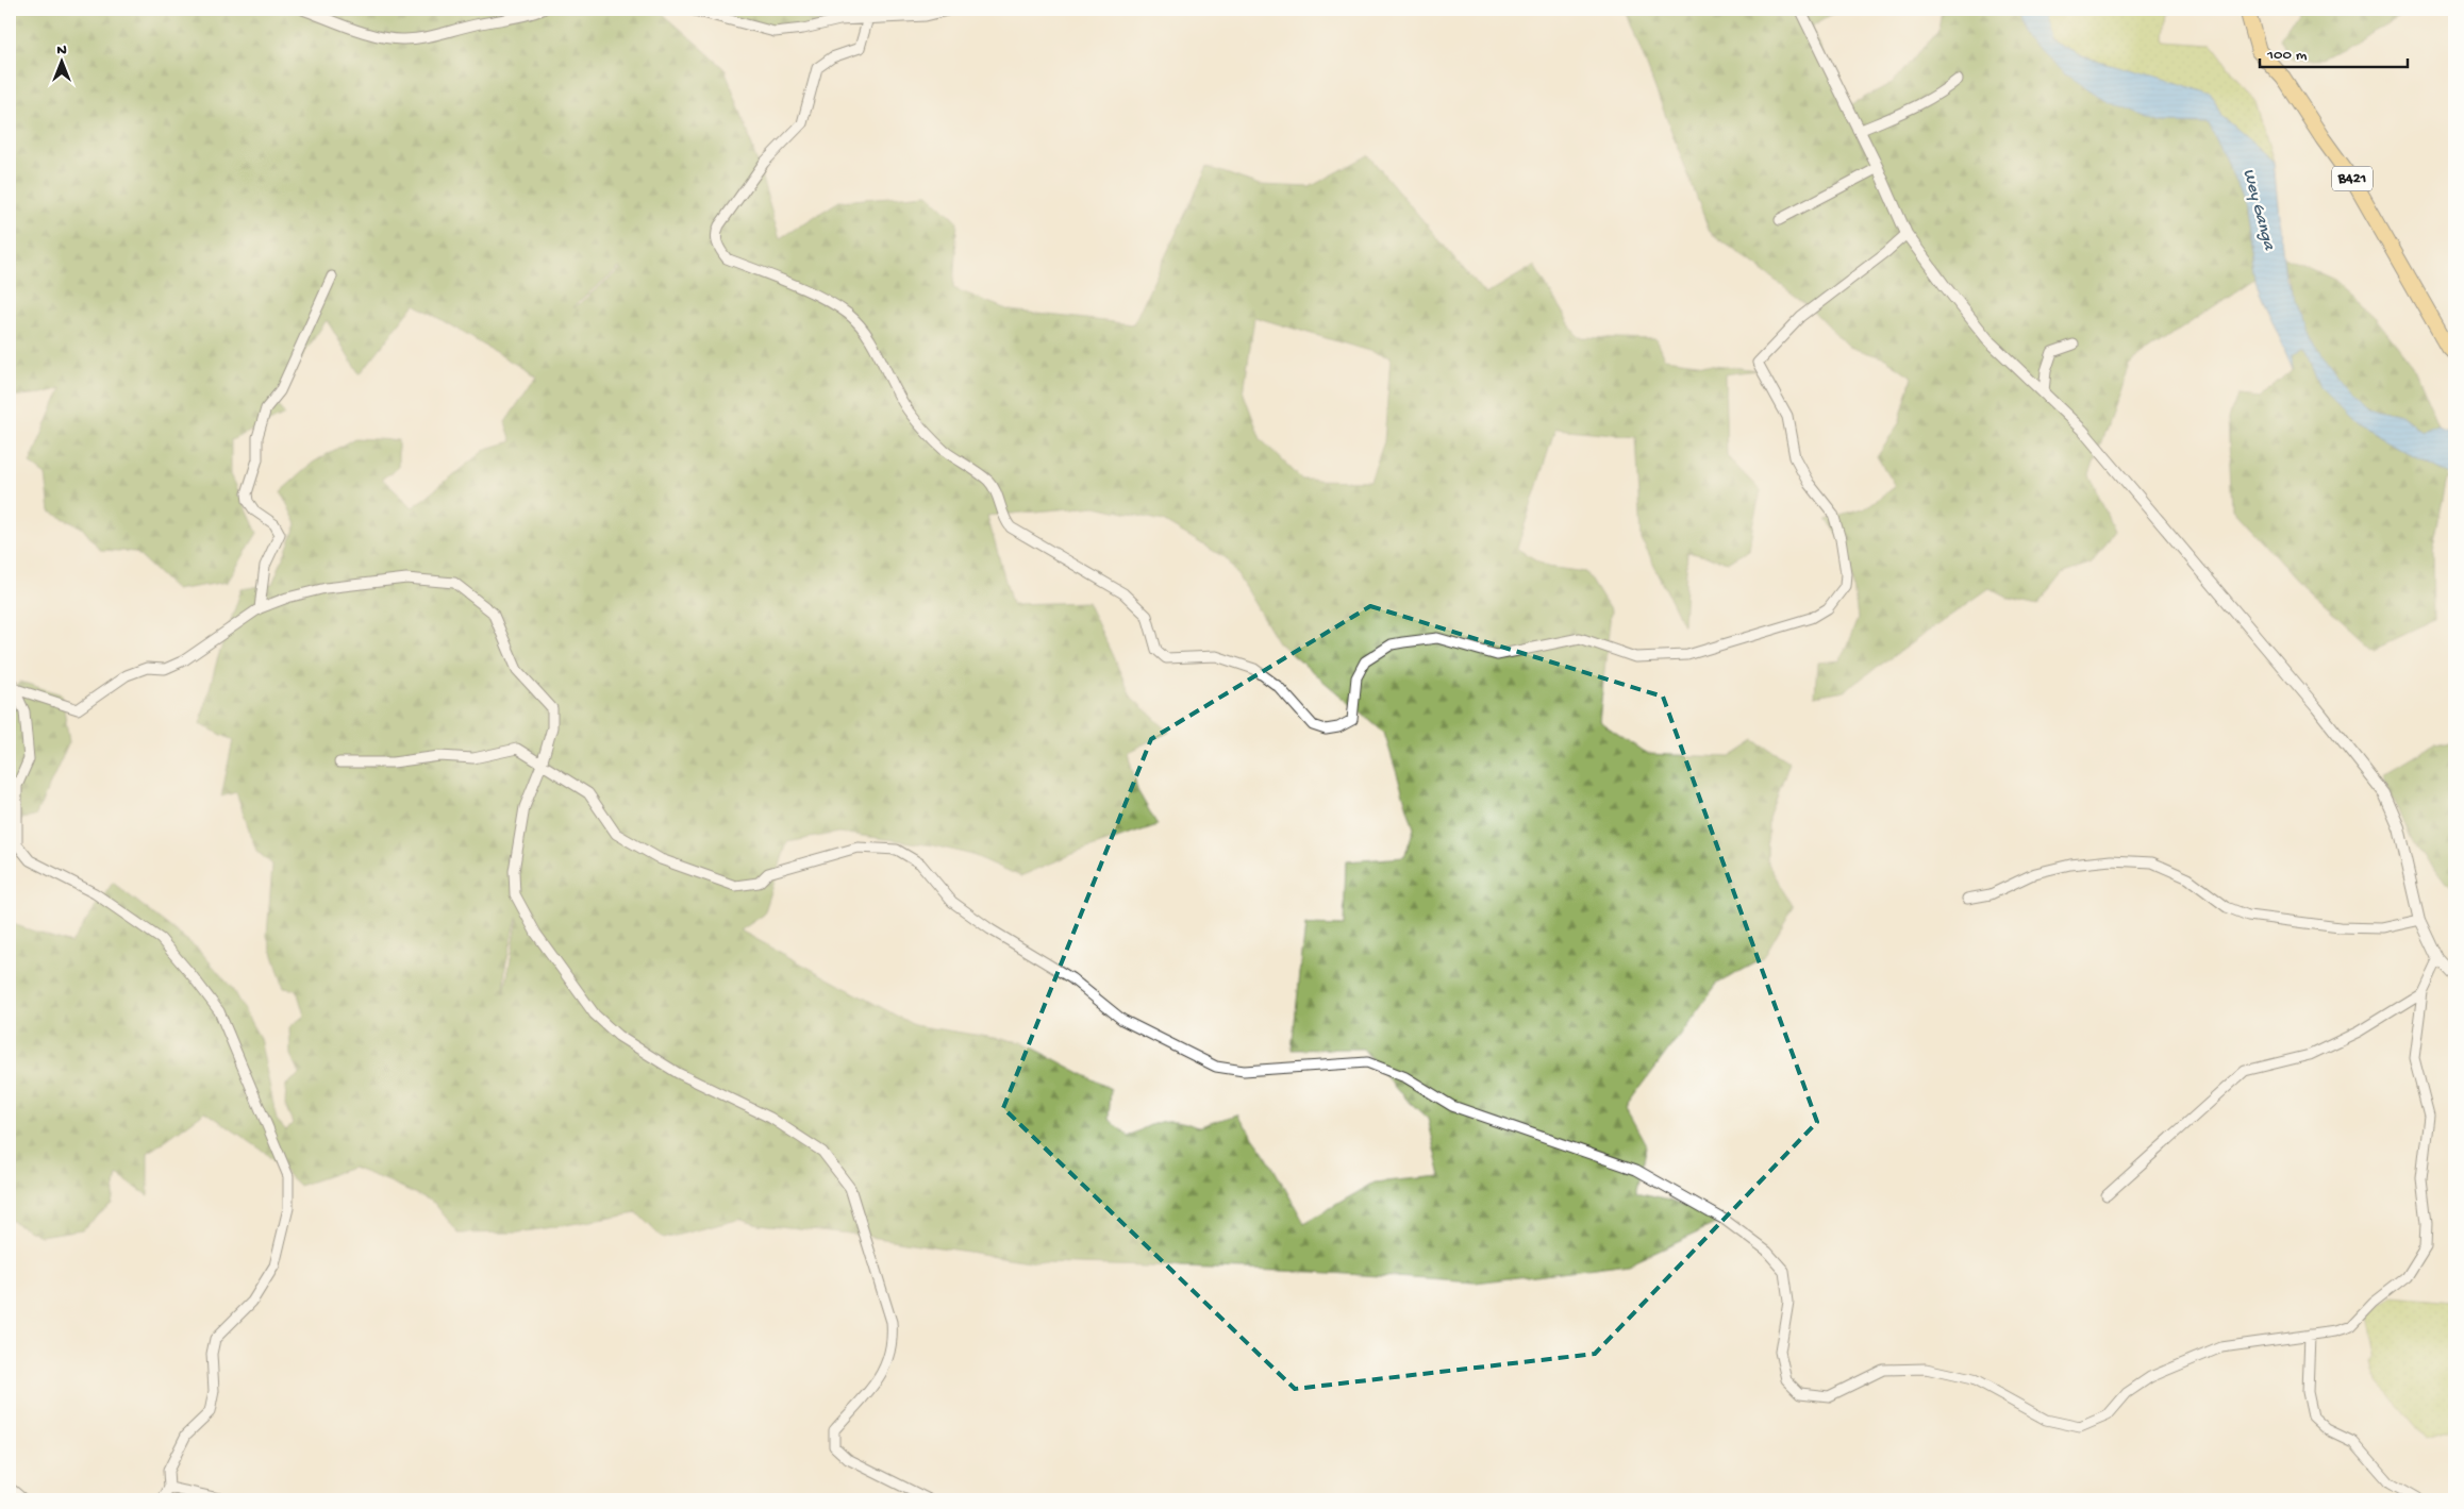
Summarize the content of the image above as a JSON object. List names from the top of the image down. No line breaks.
{"streets":{"main road":["B421"]},"water":["Wey Ganga"],"scale_bar":"100 m","north":"top"}
